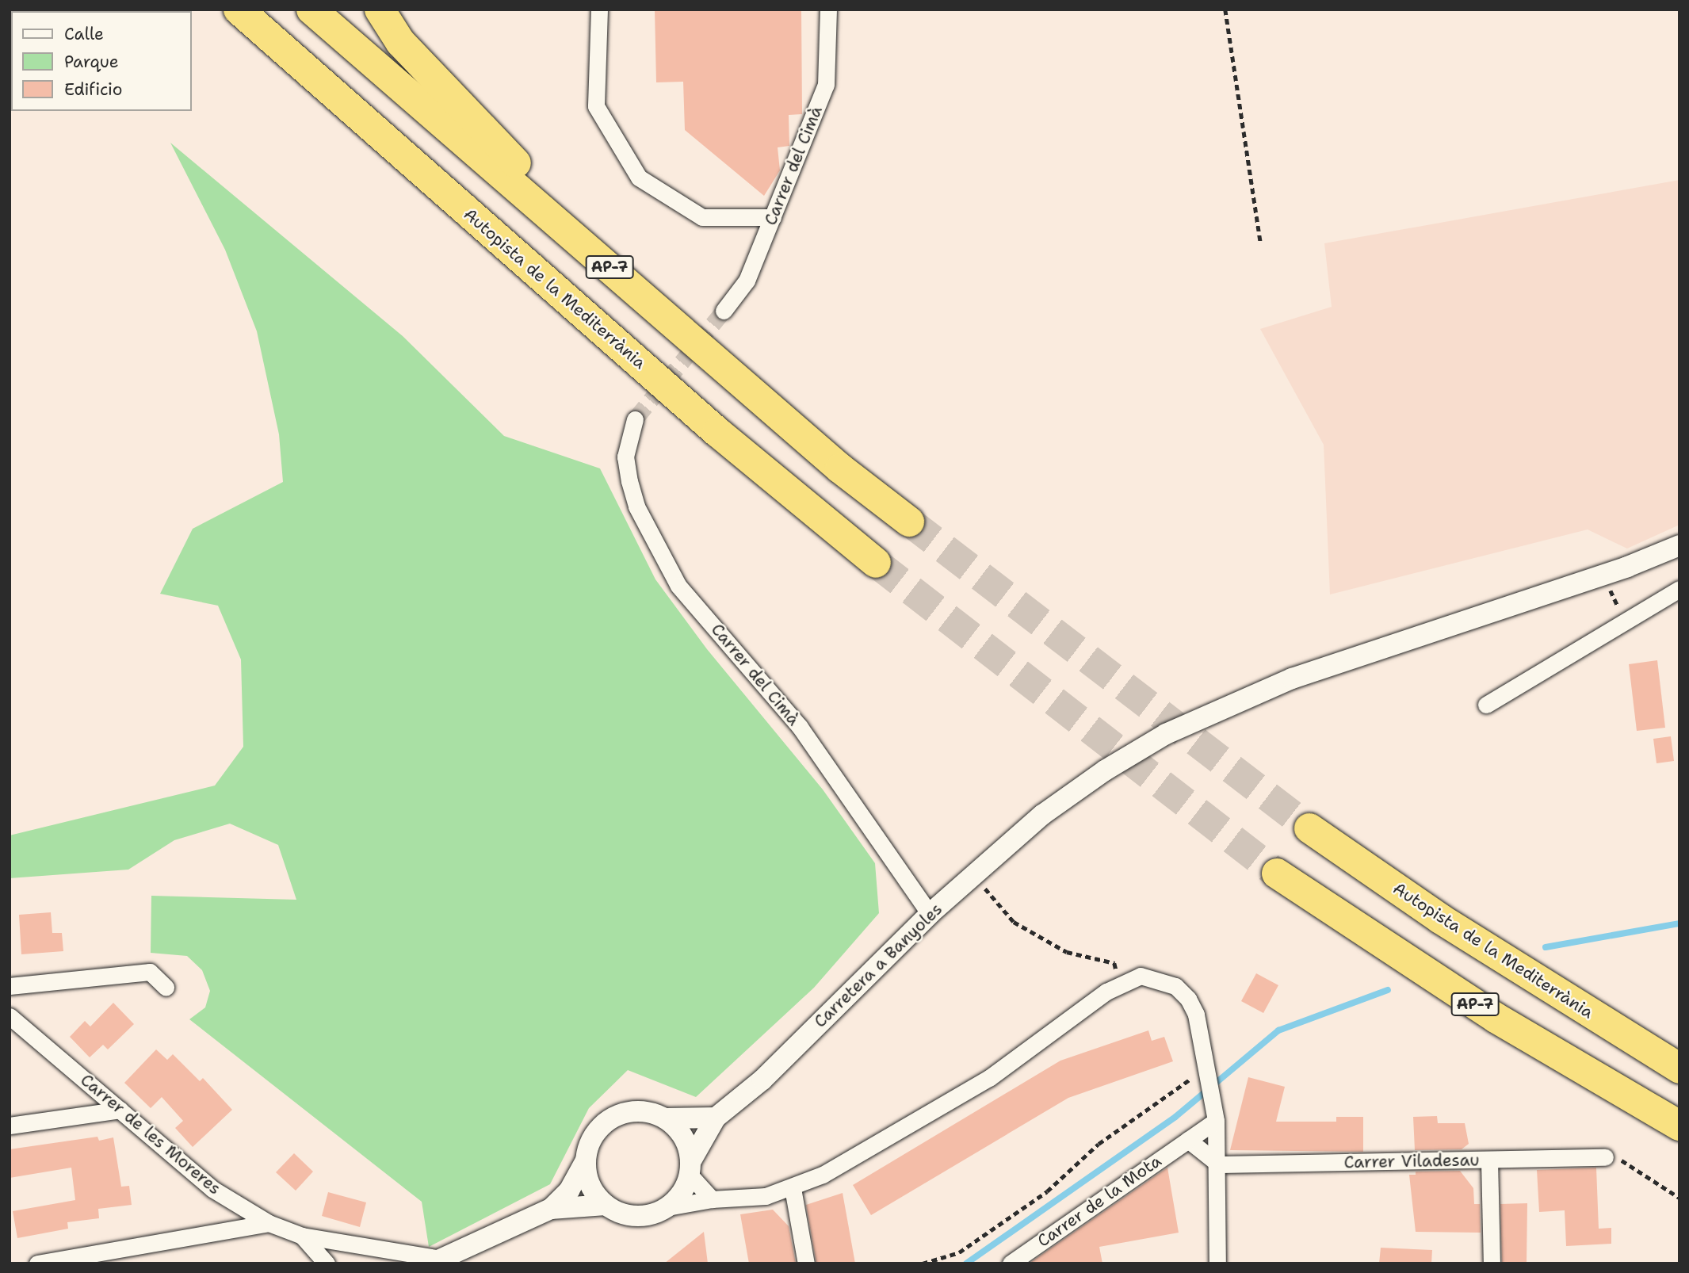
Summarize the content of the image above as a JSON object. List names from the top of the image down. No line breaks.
{"streets":{"highway":["AP-7","Autopista de la Mediterrània"],"street":["Carrer del Cimà","Carretera a Banyoles","Carrer de les Moreres","Carrer Viladesau","Carrer de la Mota"]},"crossings":[["Carrer del Cimà","Carretera a Banyoles"]],"legend":["Calle","Parque","Edificio"]}
